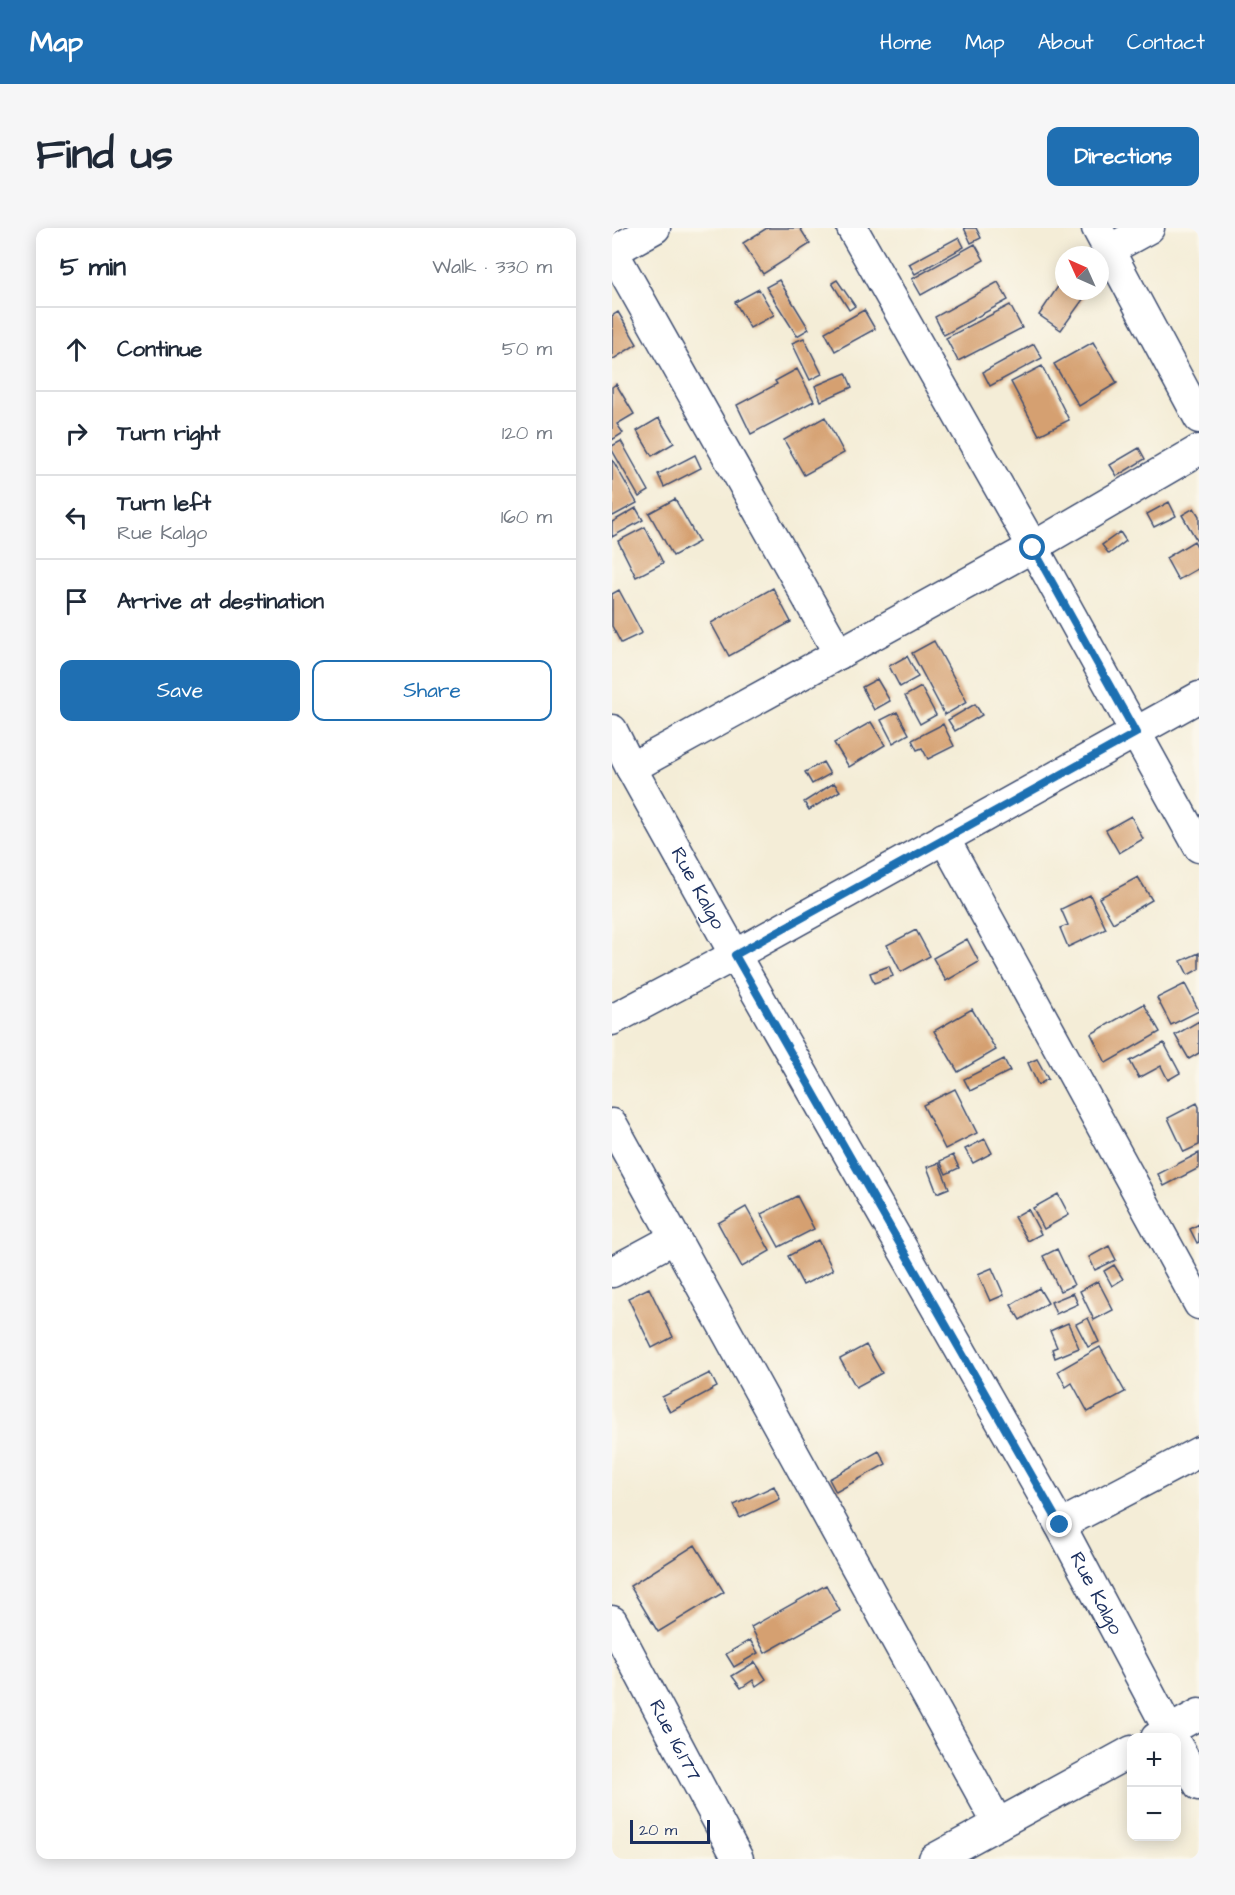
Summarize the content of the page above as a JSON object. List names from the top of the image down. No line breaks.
{"streets":{"street":["Rue Kalgo","Rue 16.177"]},"scale_bar":"20 m","north":"top left","page":{"header":"Map","nav":["Home","Map","About","Contact"],"title":"Find us","buttons":["Directions",["Save","Share"]],"heading":["5 min","Walk · 330 m"],"list":[["Continue","50 m"],["Turn right","120 m"],["Turn left","Rue Kalgo","160 m"],"Arrive at destination"],"map_buttons":["+","−"],"scale":"20 m"}}
